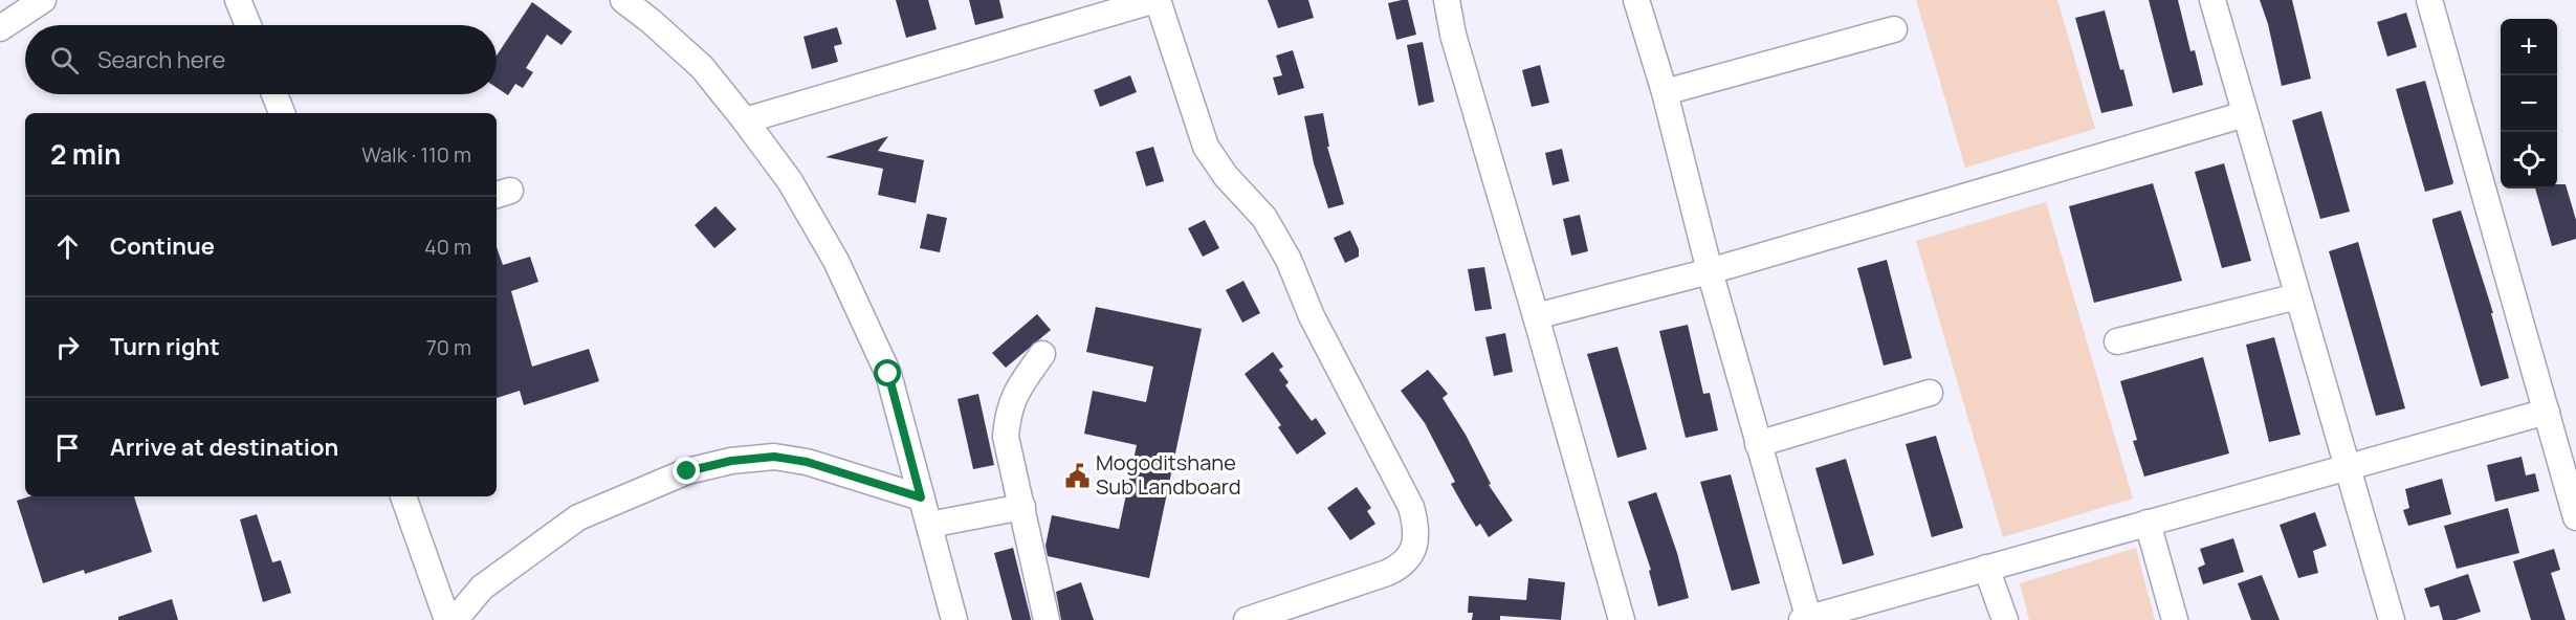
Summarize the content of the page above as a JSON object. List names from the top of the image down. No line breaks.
{"places":{"public building":["Mogoditshane Sub Landboard"]},"page":{"map_buttons":["+","−"],"search":"Search here","heading":["2 min","Walk · 110 m"],"list":[["Continue","40 m"],["Turn right","70 m"],"Arrive at destination"]}}
